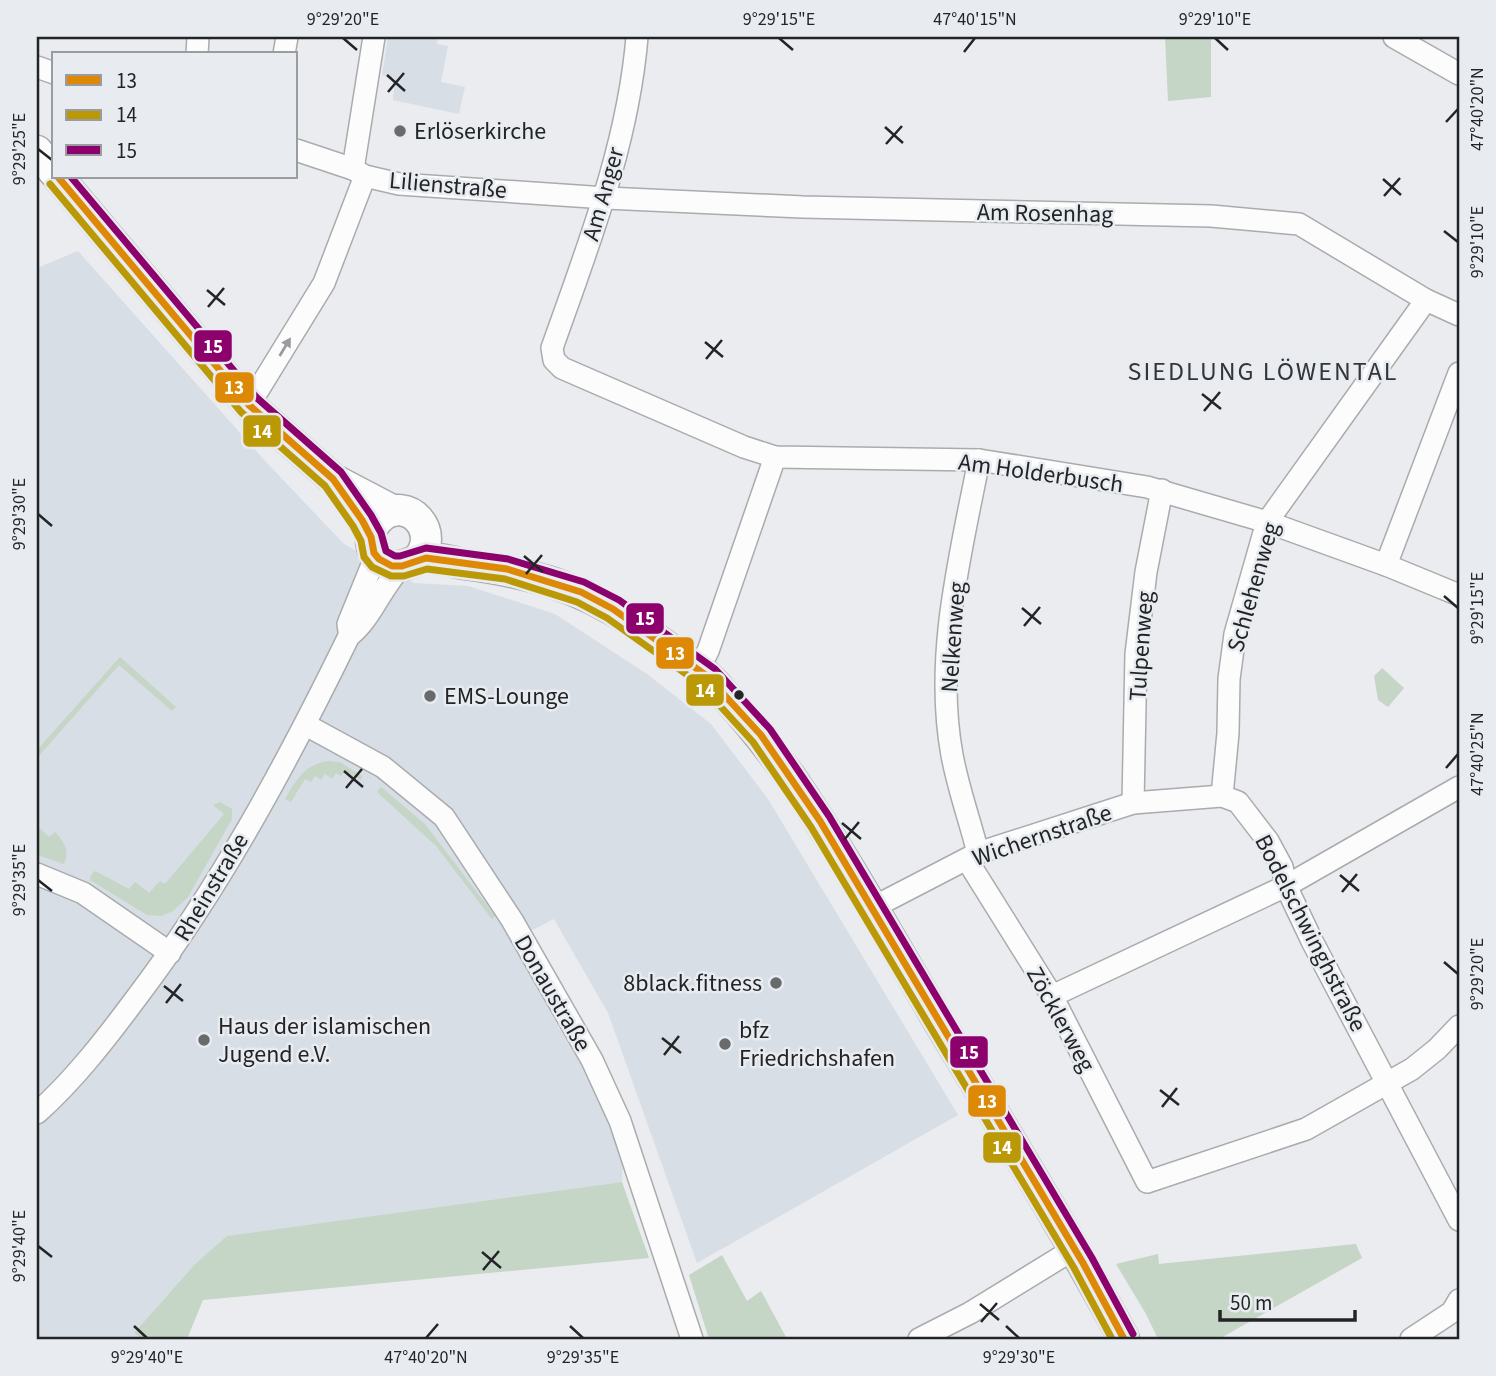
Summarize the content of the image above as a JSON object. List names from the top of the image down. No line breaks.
{"streets":{"street":["Lilienstraße","Am Anger","Am Rosenhag","Am Holderbusch","Schlehenweg","Nelkenweg","Tulpenweg","Wichernstraße","Rheinstraße","Bodelschwinghstraße","Donaustraße","Zöcklerweg"]},"crossings":[["Lilienstraße","Am Anger"],["Lilienstraße","Am Rosenhag"],["Am Anger","Am Rosenhag"],["Am Anger","Am Holderbusch"],["Am Rosenhag","Schlehenweg"],["Am Holderbusch","Schlehenweg"],["Am Holderbusch","Nelkenweg"],["Am Holderbusch","Tulpenweg"],["Schlehenweg","Wichernstraße"],["Schlehenweg","Bodelschwinghstraße"],["Nelkenweg","Wichernstraße"],["Nelkenweg","Zöcklerweg"],["Tulpenweg","Wichernstraße"],["Wichernstraße","Bodelschwinghstraße"],["Wichernstraße","Zöcklerweg"],["Rheinstraße","Donaustraße"],["Bodelschwinghstraße","Zöcklerweg"]],"districts":["SIEDLUNG LÖWENTAL"],"places":["Erlöserkirche","EMS-Lounge","8black.fitness","Haus der islamischen Jugend e.V.","bfz Friedrichshafen"],"lines":["transit line 13","transit line 15","transit line 14"],"legend":["13","14","15"],"scale_bar":"50 m","coordinates":["9°29'20\"E","9°29'15\"E","47°40'15\"N","9°29'10\"E","47°40'20\"N","9°29'25\"E","9°29'30\"E","47°40'25\"N","9°29'35\"E","9°29'40\"E"]}
